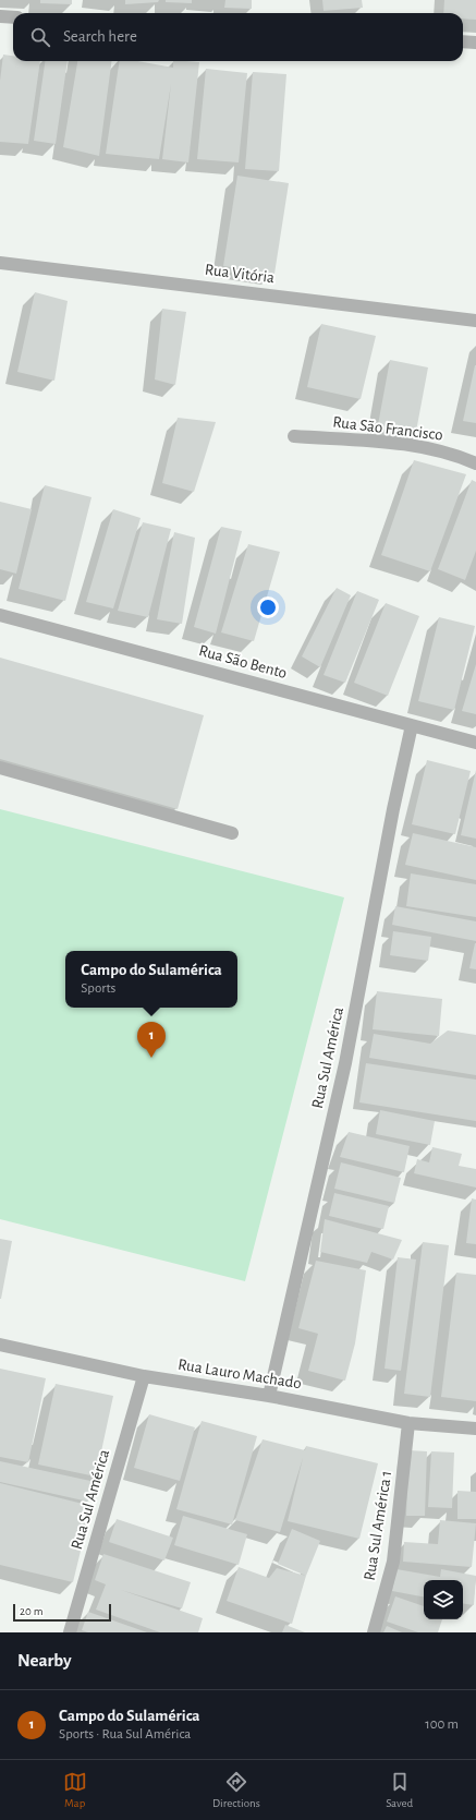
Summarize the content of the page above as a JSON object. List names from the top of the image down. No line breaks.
{"streets":{"street":["Rua Vitória","Rua São Francisco","Rua São Bento","Rua Sul América","Rua Lauro Machado","Rua Sul América 1"]},"crossings":[["Rua São Bento","Rua Sul América"],["Rua Sul América","Rua Lauro Machado"],["Rua Lauro Machado","Rua Sul América 1"]],"scale_bar":"20 m","page":{"search":"Search here","popup":["Campo do Sulamérica","Sports"],"pins":"1","scale":"20 m","heading":"Nearby","list":[{"mark":"1","name":"Campo do Sulamérica","note":"Sports · Rua Sul América","value":"100 m"}],"nav":["Map","Directions","Saved"]}}
